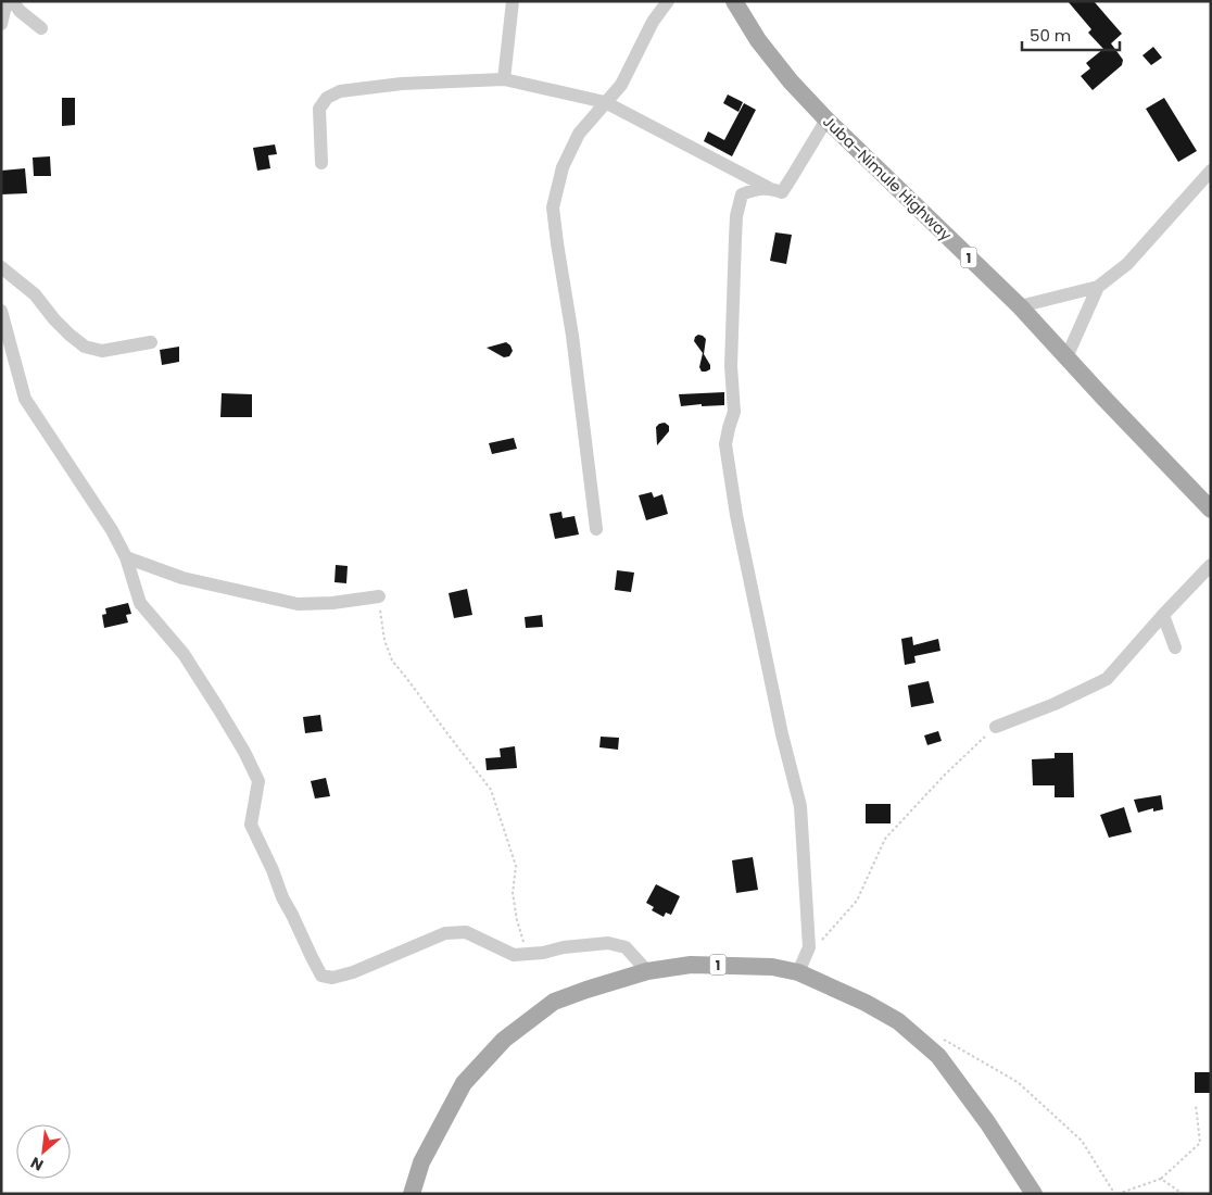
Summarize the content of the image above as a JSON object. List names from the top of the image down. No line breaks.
{"streets":{"main road":["Juba–Nimule Highway","1"]},"scale_bar":"50 m","north":"bottom left"}
